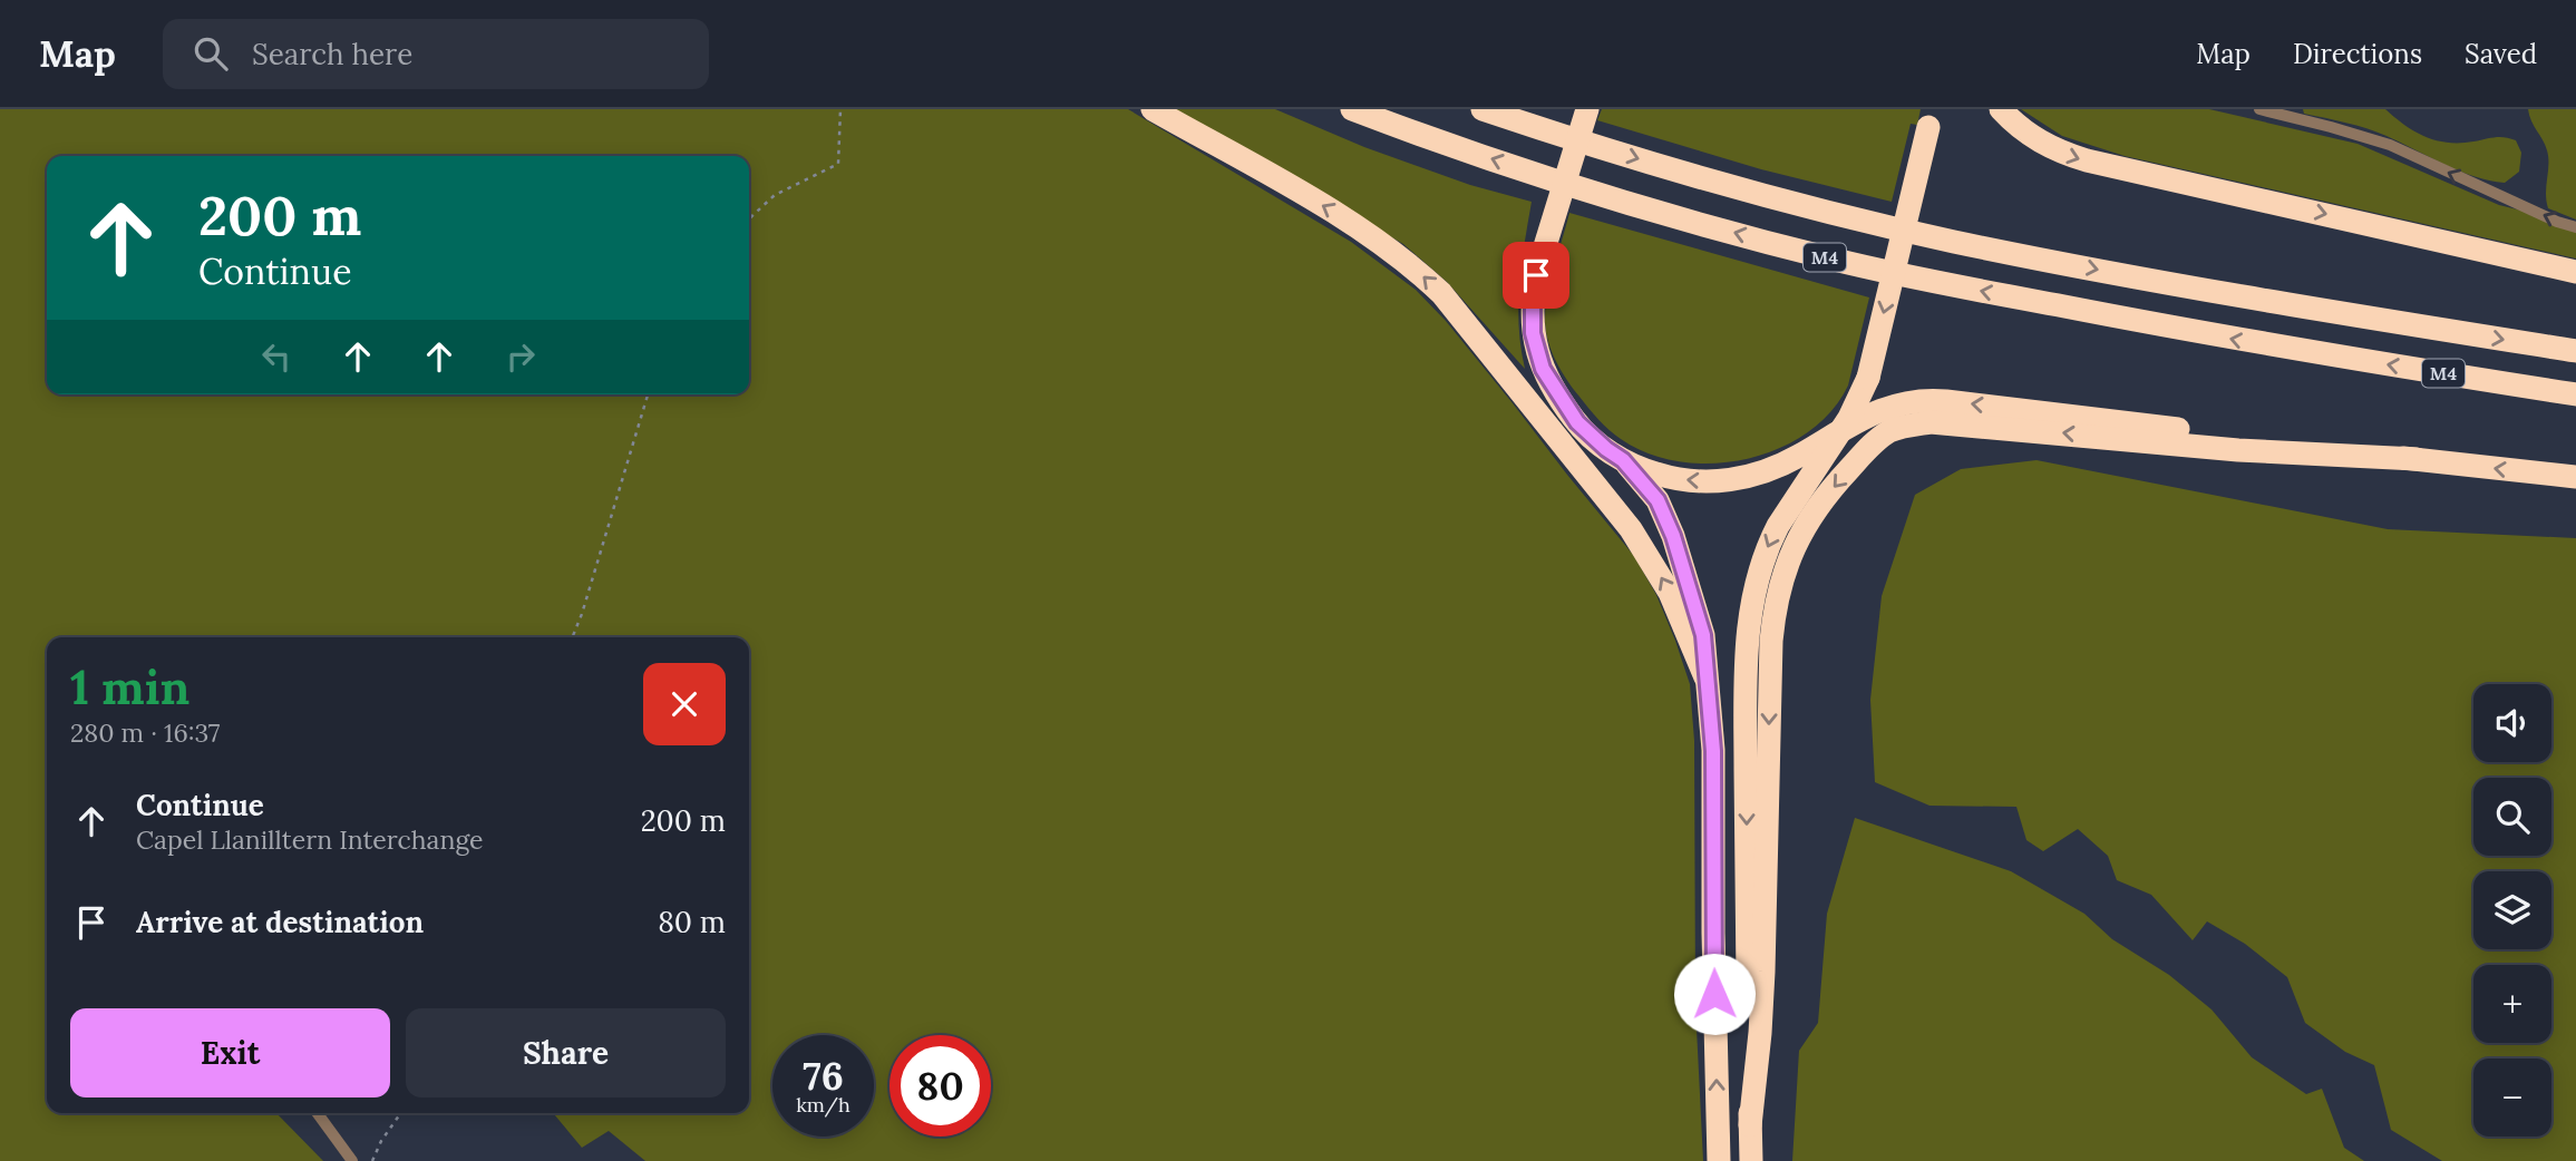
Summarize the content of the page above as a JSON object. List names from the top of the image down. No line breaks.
{"streets":{"highway":["M4"]},"page":{"header":"Map","search":"Search here","nav":["Map","Directions","Saved"],"turn":["200 m","Continue"],"heading":["1 min","280 m · 16:37"],"map_buttons":["+","−"],"list":[{"name":"Continue","note":"Capel Llanilltern Interchange","value":"200 m"},{"name":"Arrive at destination","value":"80 m"}],"buttons":["Exit","Share"],"speed":"76 km/h","limit":"80"}}
